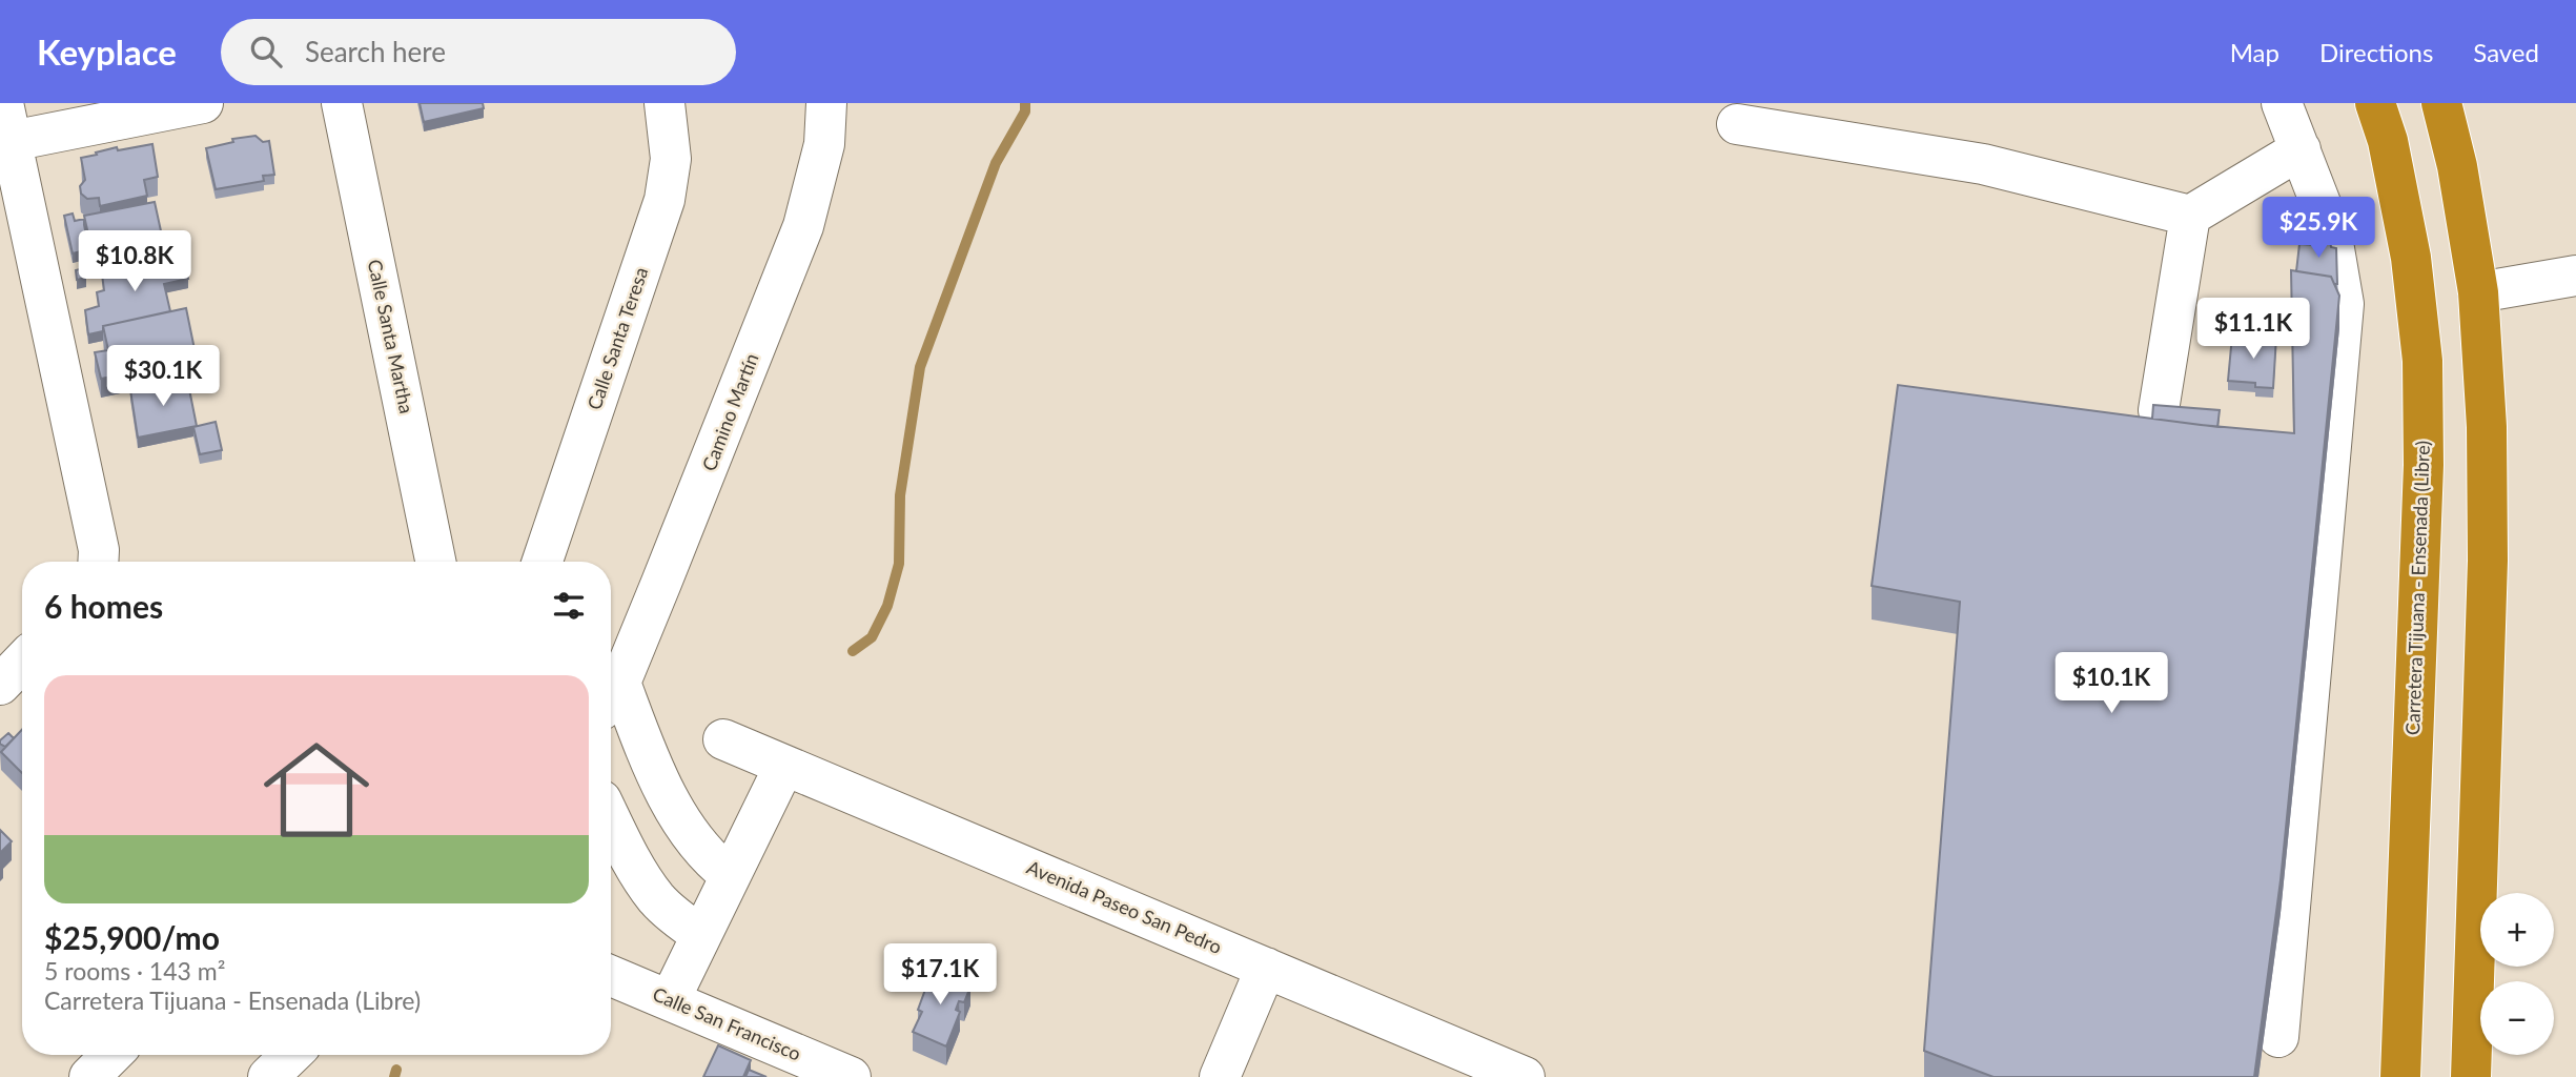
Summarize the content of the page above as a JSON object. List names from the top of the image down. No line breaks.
{"streets":{"highway":["Carretera Tijuana - Ensenada (Libre)"],"street":["Calle Santa Martha","Calle Santa Teresa","Camino Martín","Avenida Paseo San Pedro","Calle San Francisco"]},"page":{"header":"Keyplace","search":"Search here","nav":["Map","Directions","Saved"],"price":["$25.9K","$10.8K","$11.1K","$30.1K","$10.1K","$17.1K"],"heading":"6 homes","list":[{"name":"$25,900/mo","note":"5 rooms · 143 m² · Carretera Tijuana - Ensenada (Libre)"}],"map_buttons":["+","−"]}}
